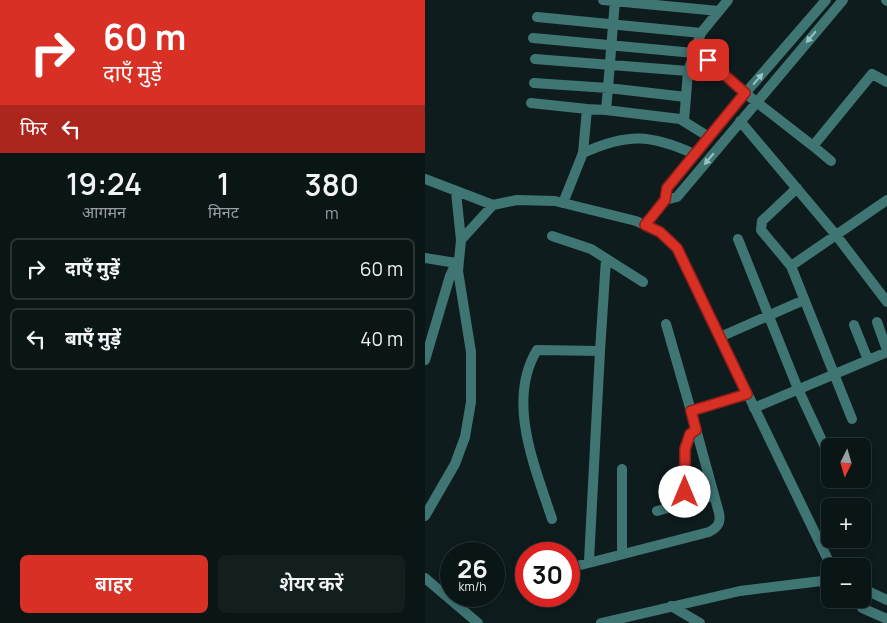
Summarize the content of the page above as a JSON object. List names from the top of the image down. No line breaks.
{"north":"bottom","page":{"turn":["60 m","दाएँ मुड़ें"],"then":"फिर","eta":["19:24","आगमन","1","मिनट","380","m"],"list":[{"name":"दाएँ मुड़ें","value":"60 m"},{"name":"बाएँ मुड़ें","value":"40 m"}],"map_buttons":["+","−"],"speed":"26 km/h","limit":"30","buttons":["बाहर","शेयर करें"]}}
